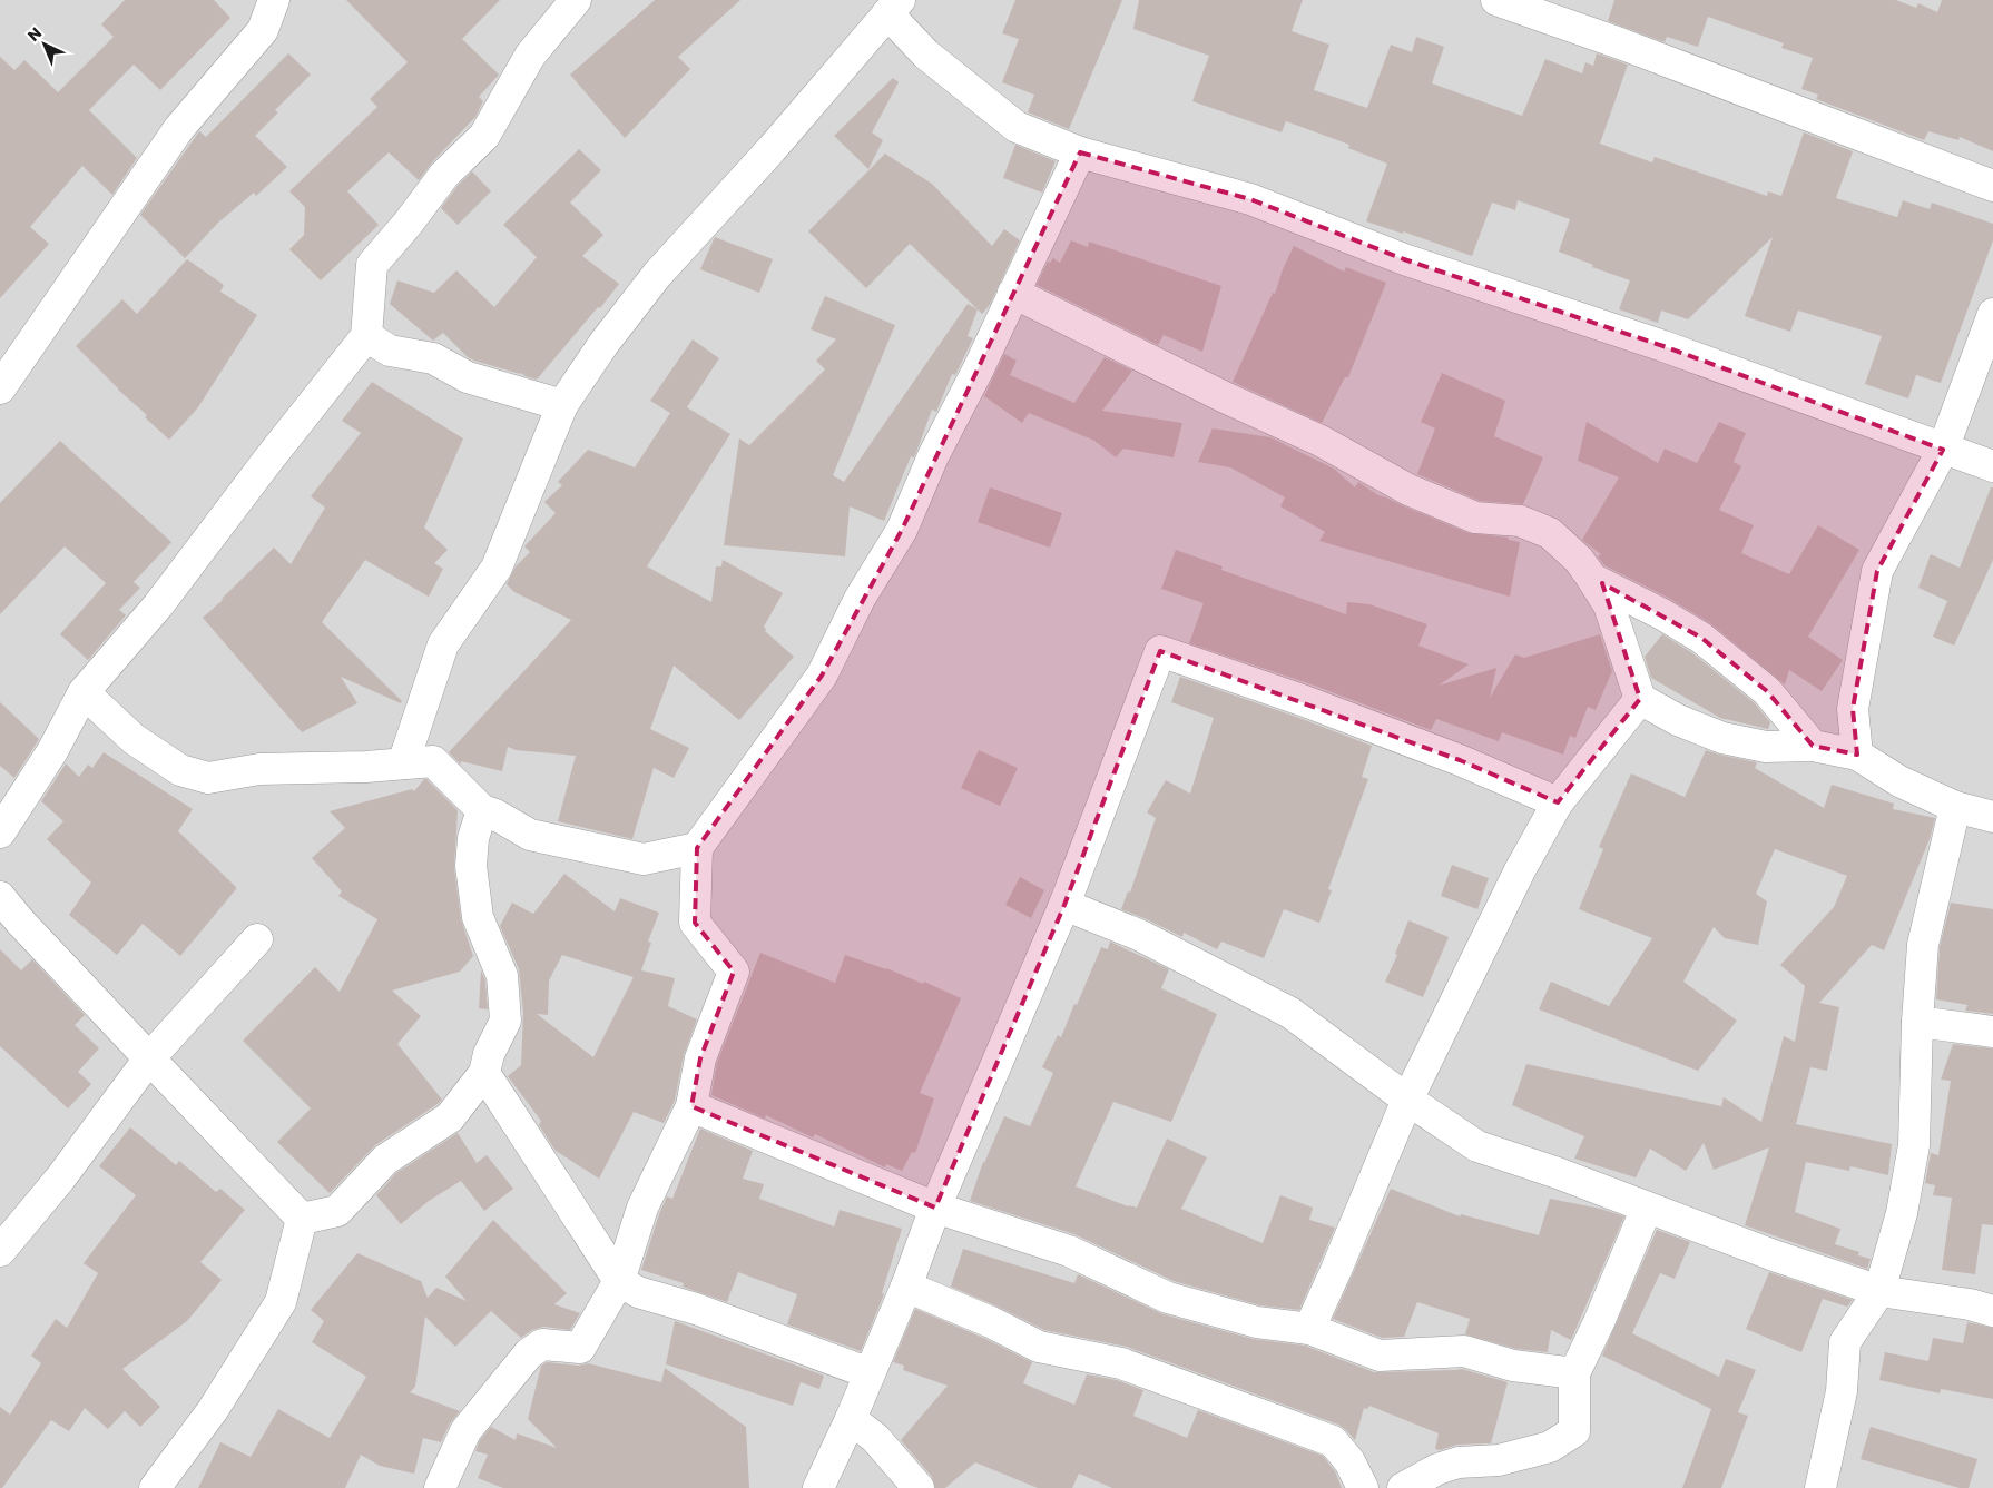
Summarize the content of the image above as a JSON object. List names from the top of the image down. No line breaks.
{"north":"top left"}
